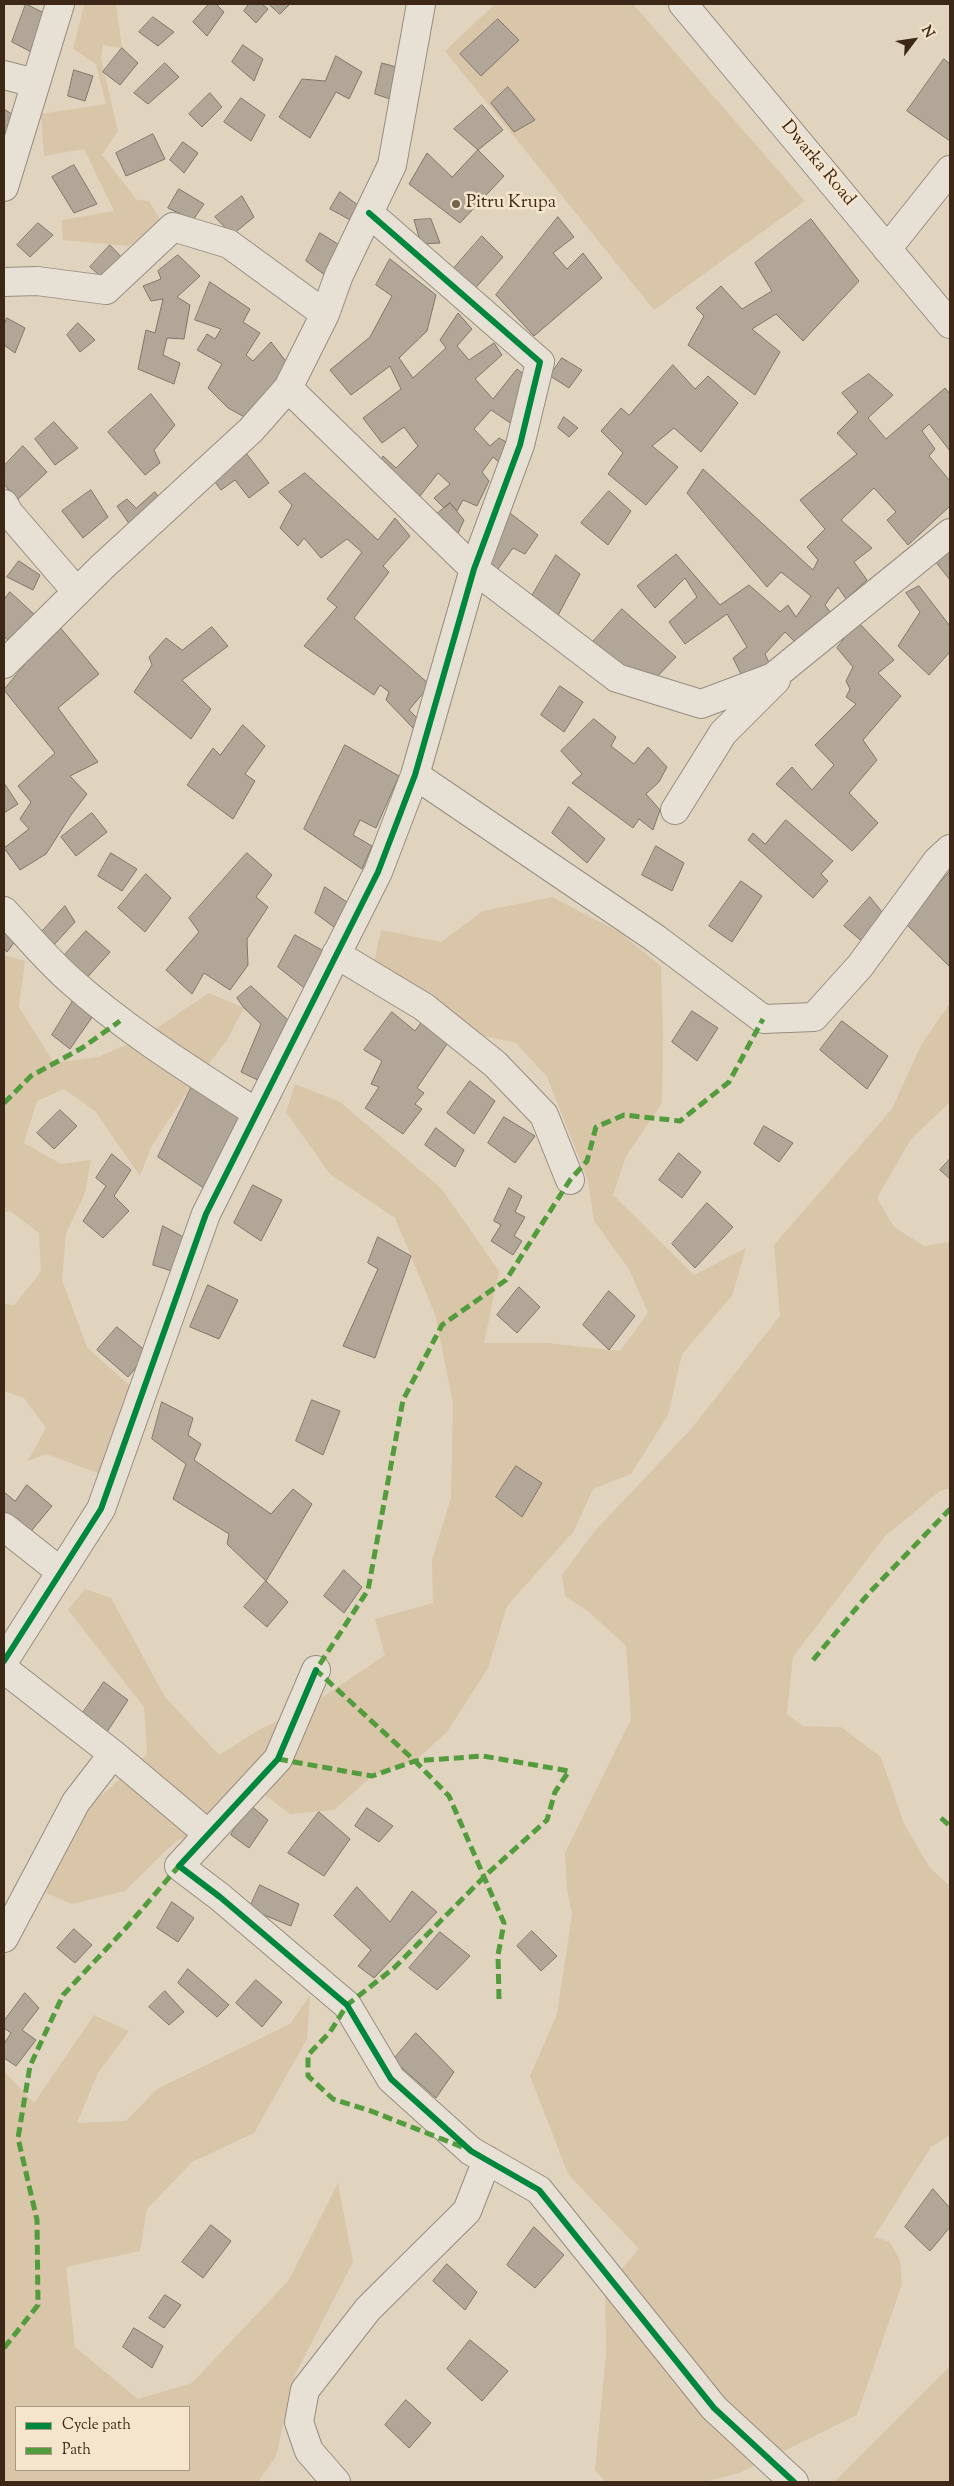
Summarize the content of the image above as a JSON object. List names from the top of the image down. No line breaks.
{"streets":{"street":["Dwarka Road"]},"places":["Pitru Krupa"],"legend":["Cycle path","Path"],"north":"top right"}
